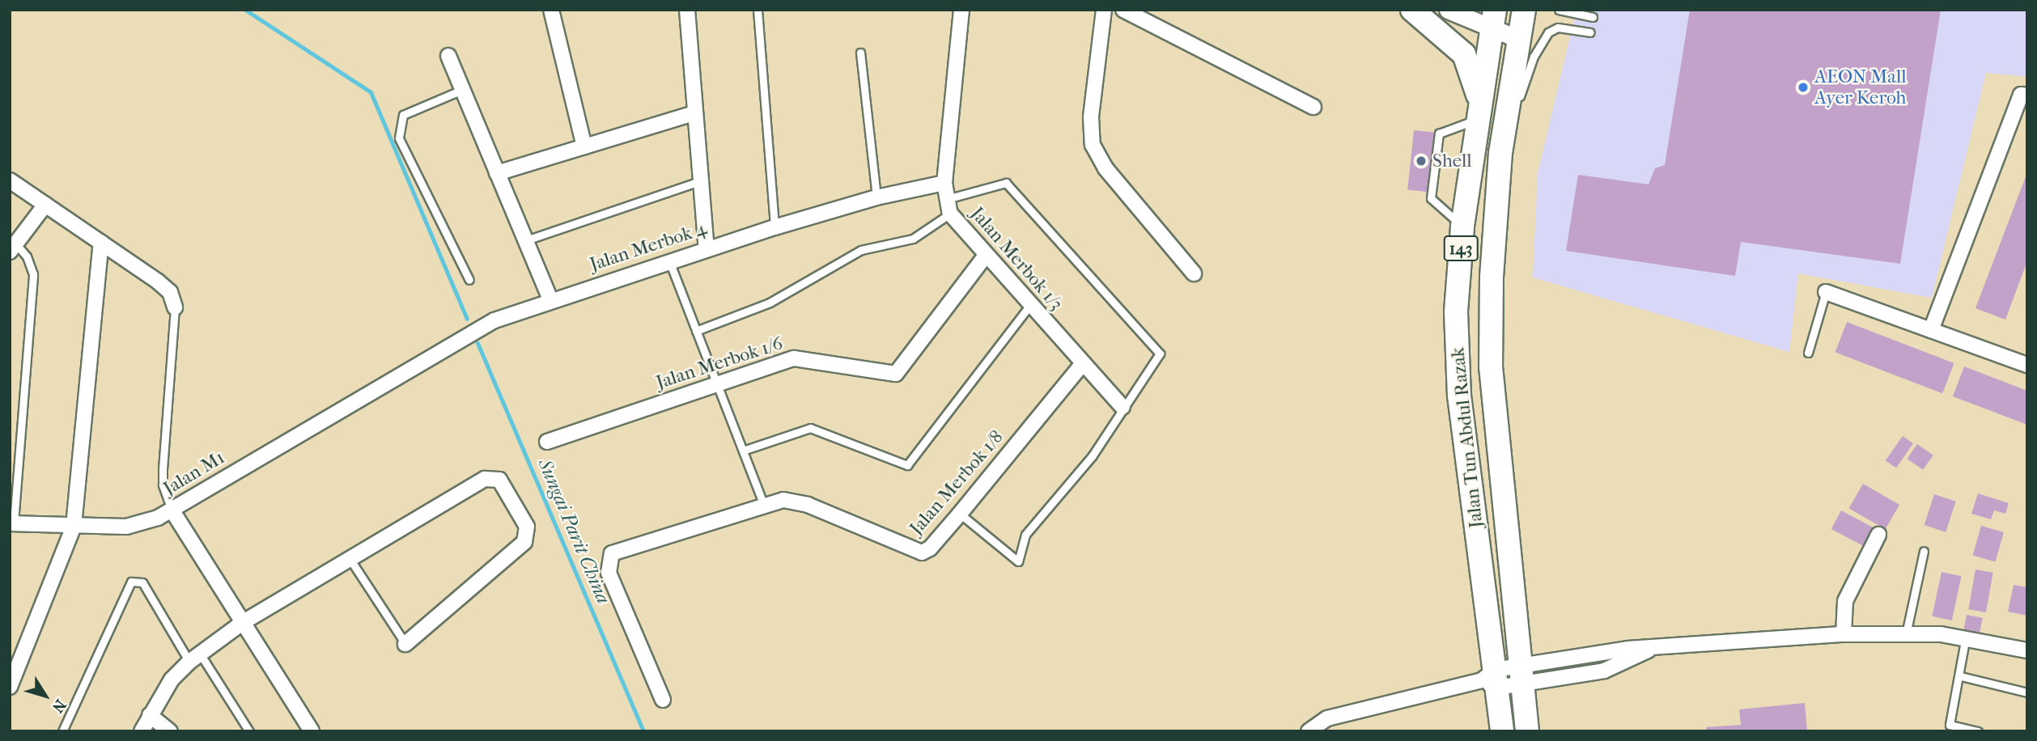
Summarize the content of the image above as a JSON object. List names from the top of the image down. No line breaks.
{"streets":{"highway":["143","Jalan Tun Abdul Razak"],"street":["Jalan Merbok 4","Jalan Merbok 1/3","Jalan Merbok 1/6","Jalan M1","Jalan Merbok 1/8"]},"crossings":[["Jalan Merbok 4","Jalan Merbok 1/3"],["Jalan Merbok 4","Jalan M1"],["Jalan Merbok 1/3","Jalan Merbok 1/6"],["Jalan Merbok 1/3","Jalan Merbok 1/8"]],"water":["Sungai Parit China"],"places":["AEON Mall Ayer Keroh","Shell"],"north":"bottom right"}
